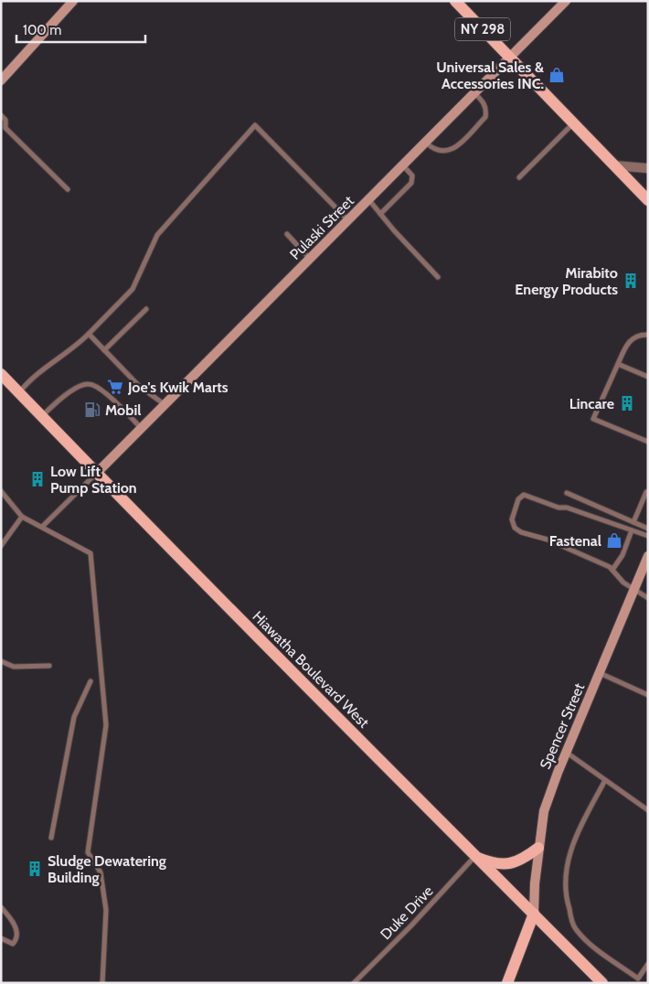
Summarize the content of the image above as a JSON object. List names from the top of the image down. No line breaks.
{"streets":{"main road":["NY 298","Hiawatha Boulevard West"],"street":["Pulaski Street","Spencer Street"],"lane":["Duke Drive"]},"crossings":[["NY 298","Pulaski Street"],["Pulaski Street","Hiawatha Boulevard West"],["Hiawatha Boulevard West","Spencer Street"],["Hiawatha Boulevard West","Duke Drive"]],"places":{"shop":["Universal Sales & Accessories INC.","Fastenal"],"building":["Mirabito Energy Products","Lincare","Low Lift Pump Station","Sludge Dewatering Building"],"supermarket":["Joe's Kwik Marts"],"fuel station":["Mobil"]},"scale_bar":"100 m"}
